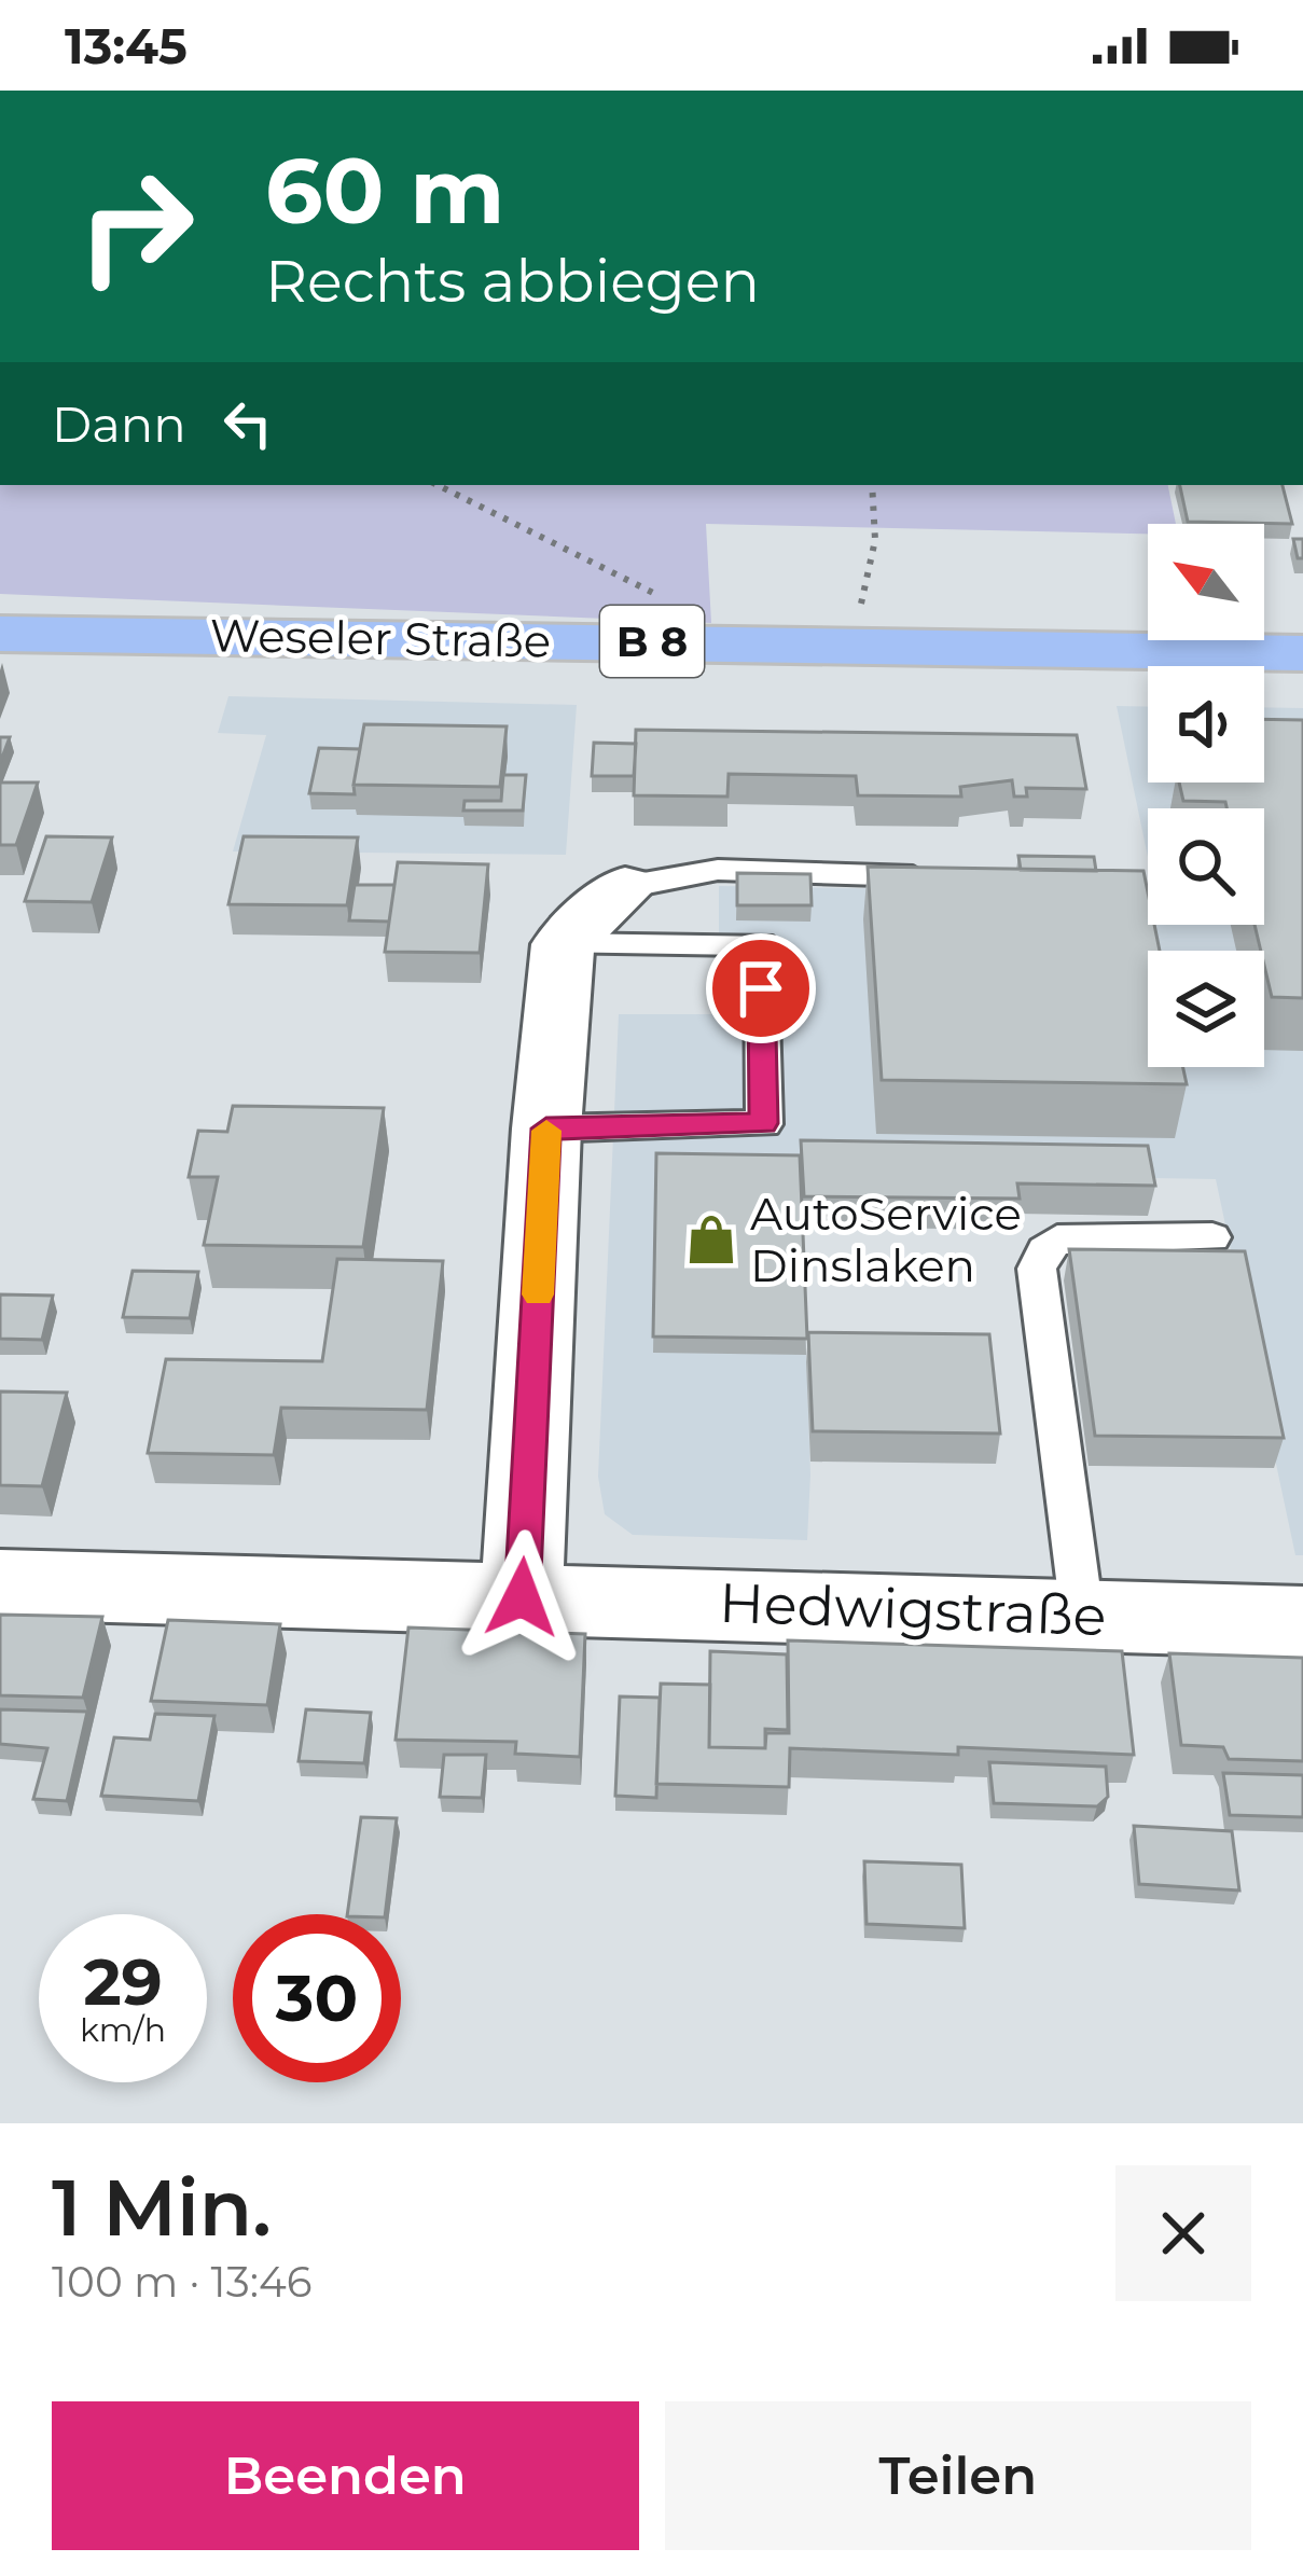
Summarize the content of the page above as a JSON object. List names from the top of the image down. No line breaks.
{"streets":{"main road":["Weseler Straße","B 8"],"street":["Hedwigstraße"]},"places":{"shop":["AutoService Dinslaken"]},"north":"top left","page":{"status":"13:45","turn":["60 m","Rechts abbiegen"],"then":"Dann","speed":"29 km/h","limit":"30","heading":["1 Min.","100 m · 13:46"],"buttons":["Beenden","Teilen"]}}
